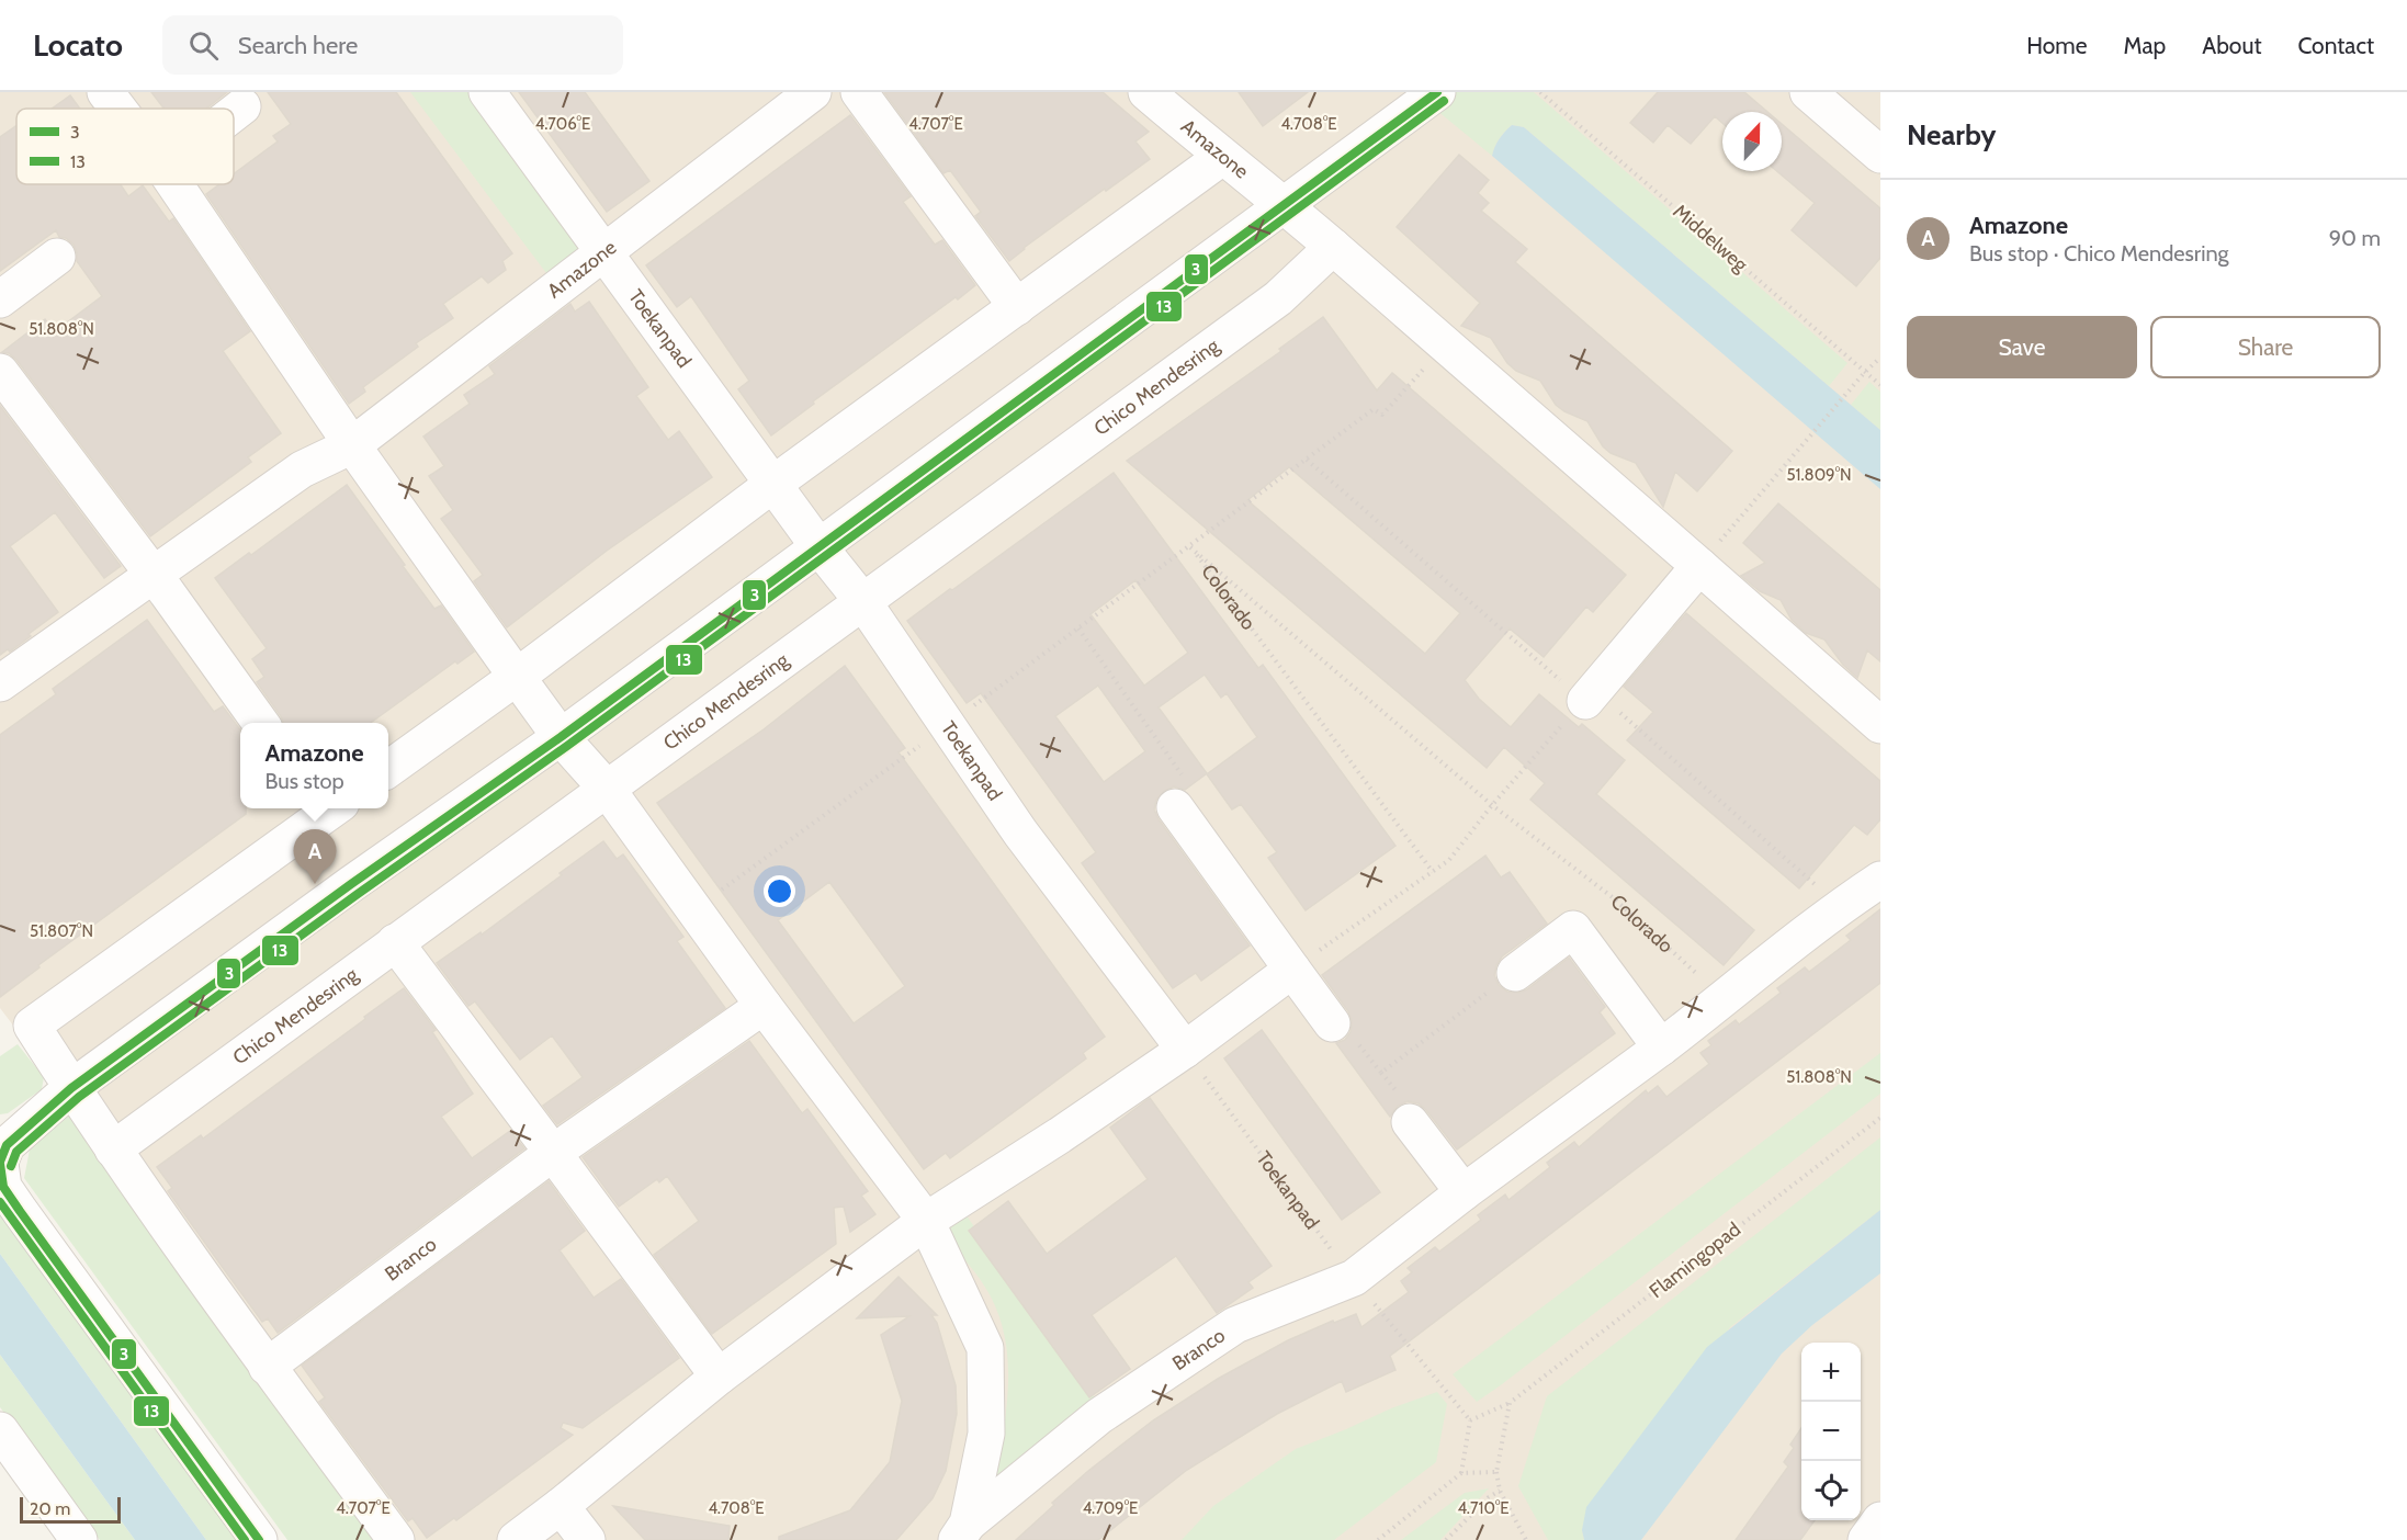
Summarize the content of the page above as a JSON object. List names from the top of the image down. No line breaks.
{"streets":{"street":["Amazone","Toekanpad","Chico Mendesring","Branco"],"path":["Middelweg","Colorado","Flamingopad"]},"crossings":[["Amazone","Toekanpad"],["Toekanpad","Chico Mendesring"],["Toekanpad","Branco"],["Toekanpad","Flamingopad"],["Chico Mendesring","Branco"]],"lines":["transit line 3","transit line 13"],"legend":["3","13"],"scale_bar":"20 m","north":"top","page":{"header":"Locato","search":"Search here","nav":["Home","Map","About","Contact"],"heading":"Nearby","list":[{"mark":"A","name":"Amazone","note":"Bus stop · Chico Mendesring","value":"90 m"}],"buttons":["Save","Share"],"popup":["Amazone","Bus stop"],"pins":"A","map_buttons":["+","−"],"scale":"20 m"},"coordinates":["4.707°E","4.708°E","4.706°E","51.808°N","51.809°N","51.807°N","4.709°E","4.710°E"]}
